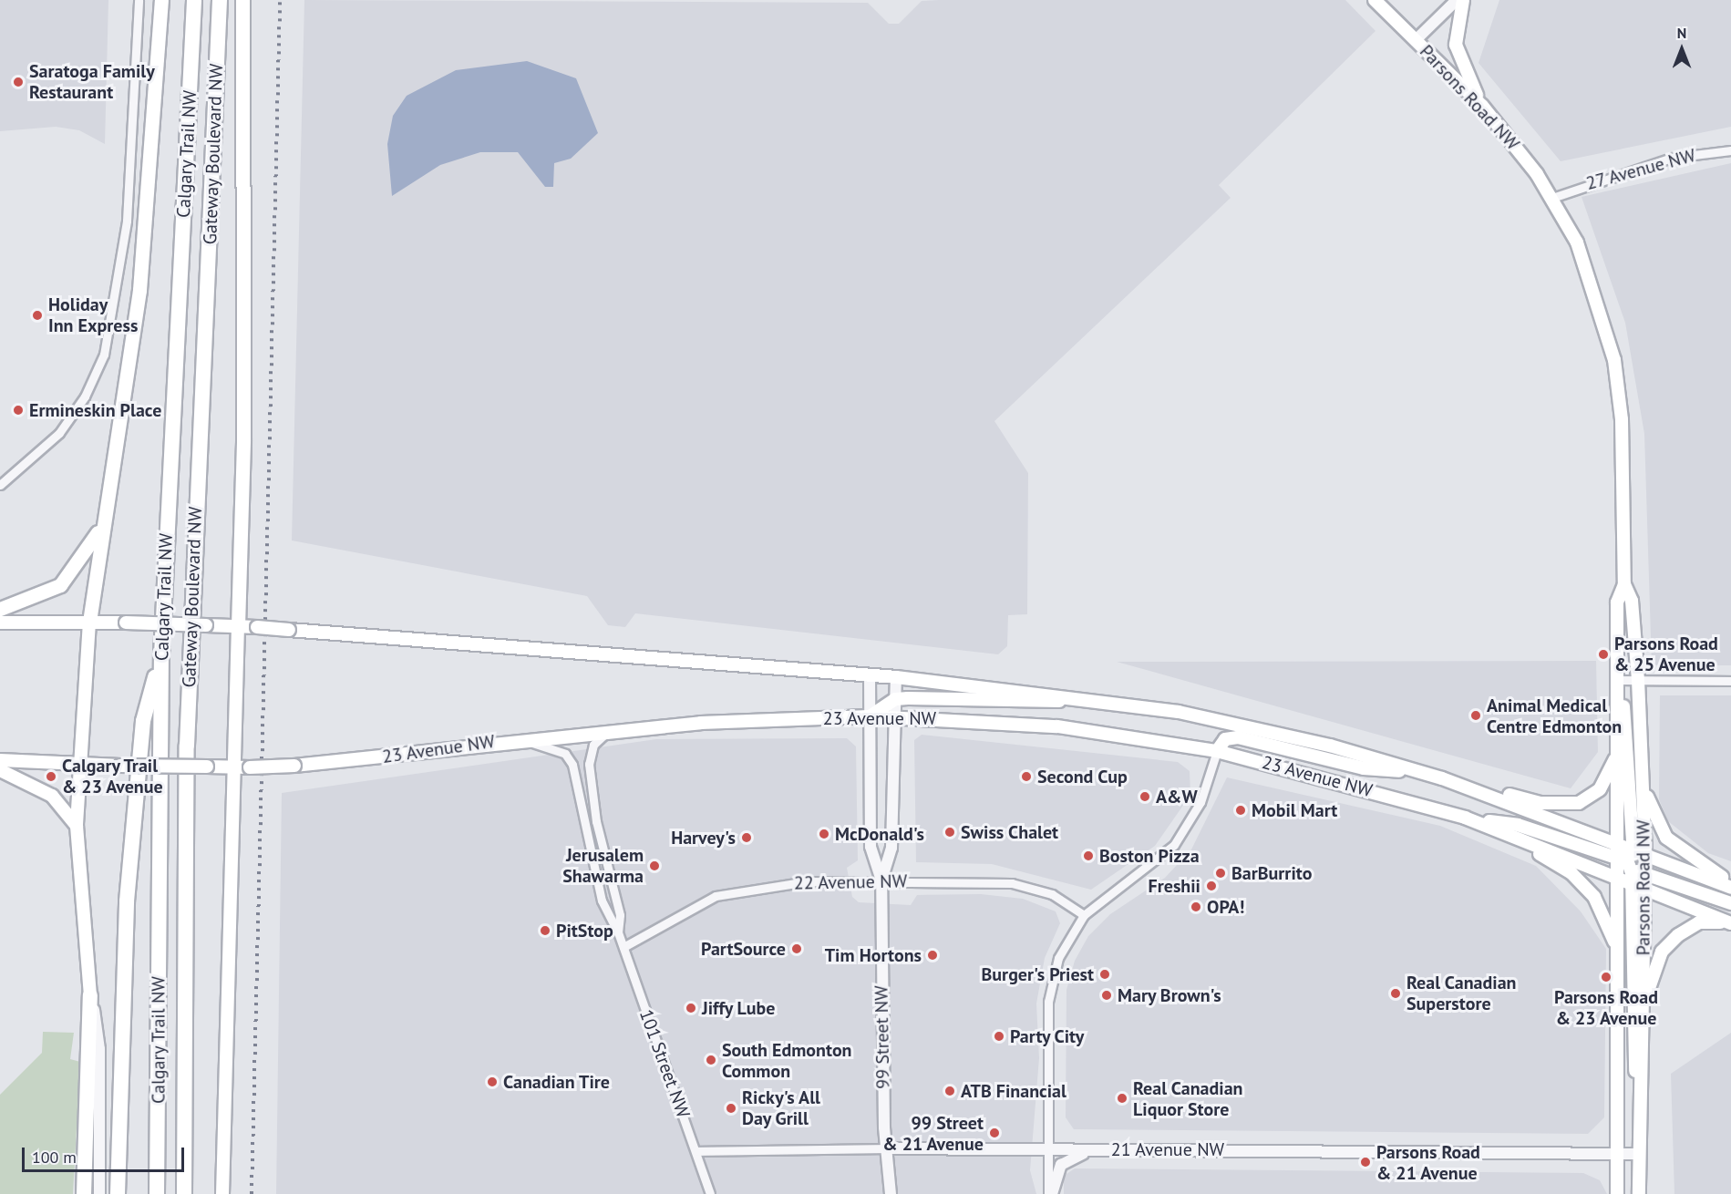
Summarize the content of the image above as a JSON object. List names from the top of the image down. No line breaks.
{"streets":{"highway":["Calgary Trail NW","Gateway Boulevard NW"],"main road":["Parsons Road NW","23 Avenue NW"],"street":["27 Avenue NW","22 Avenue NW","99 Street NW","101 Street NW","21 Avenue NW"]},"crossings":[["Parsons Road NW","27 Avenue NW"],["Parsons Road NW","23 Avenue NW"],["Parsons Road NW","21 Avenue NW"],["23 Avenue NW","99 Street NW"],["23 Avenue NW","101 Street NW"],["22 Avenue NW","99 Street NW"],["22 Avenue NW","101 Street NW"],["99 Street NW","21 Avenue NW"],["101 Street NW","21 Avenue NW"]],"places":["Saratoga Family Restaurant","Holiday Inn Express","Ermineskin Place","Parsons Road & 25 Avenue","Animal Medical Centre Edmonton","Calgary Trail & 23 Avenue","Second Cup","A&W","Mobil Mart","Swiss Chalet","McDonald's","Harvey's","Boston Pizza","Jerusalem Shawarma","BarBurrito","Freshii","OPA!","PitStop","PartSource","Tim Hortons","Burger's Priest","Parsons Road & 23 Avenue","Real Canadian Superstore","Mary Brown's","Jiffy Lube","Party City","South Edmonton Common","Canadian Tire","ATB Financial","Real Canadian Liquor Store","Ricky's All Day Grill","99 Street & 21 Avenue","Parsons Road & 21 Avenue"],"scale_bar":"100 m","north":"top"}
